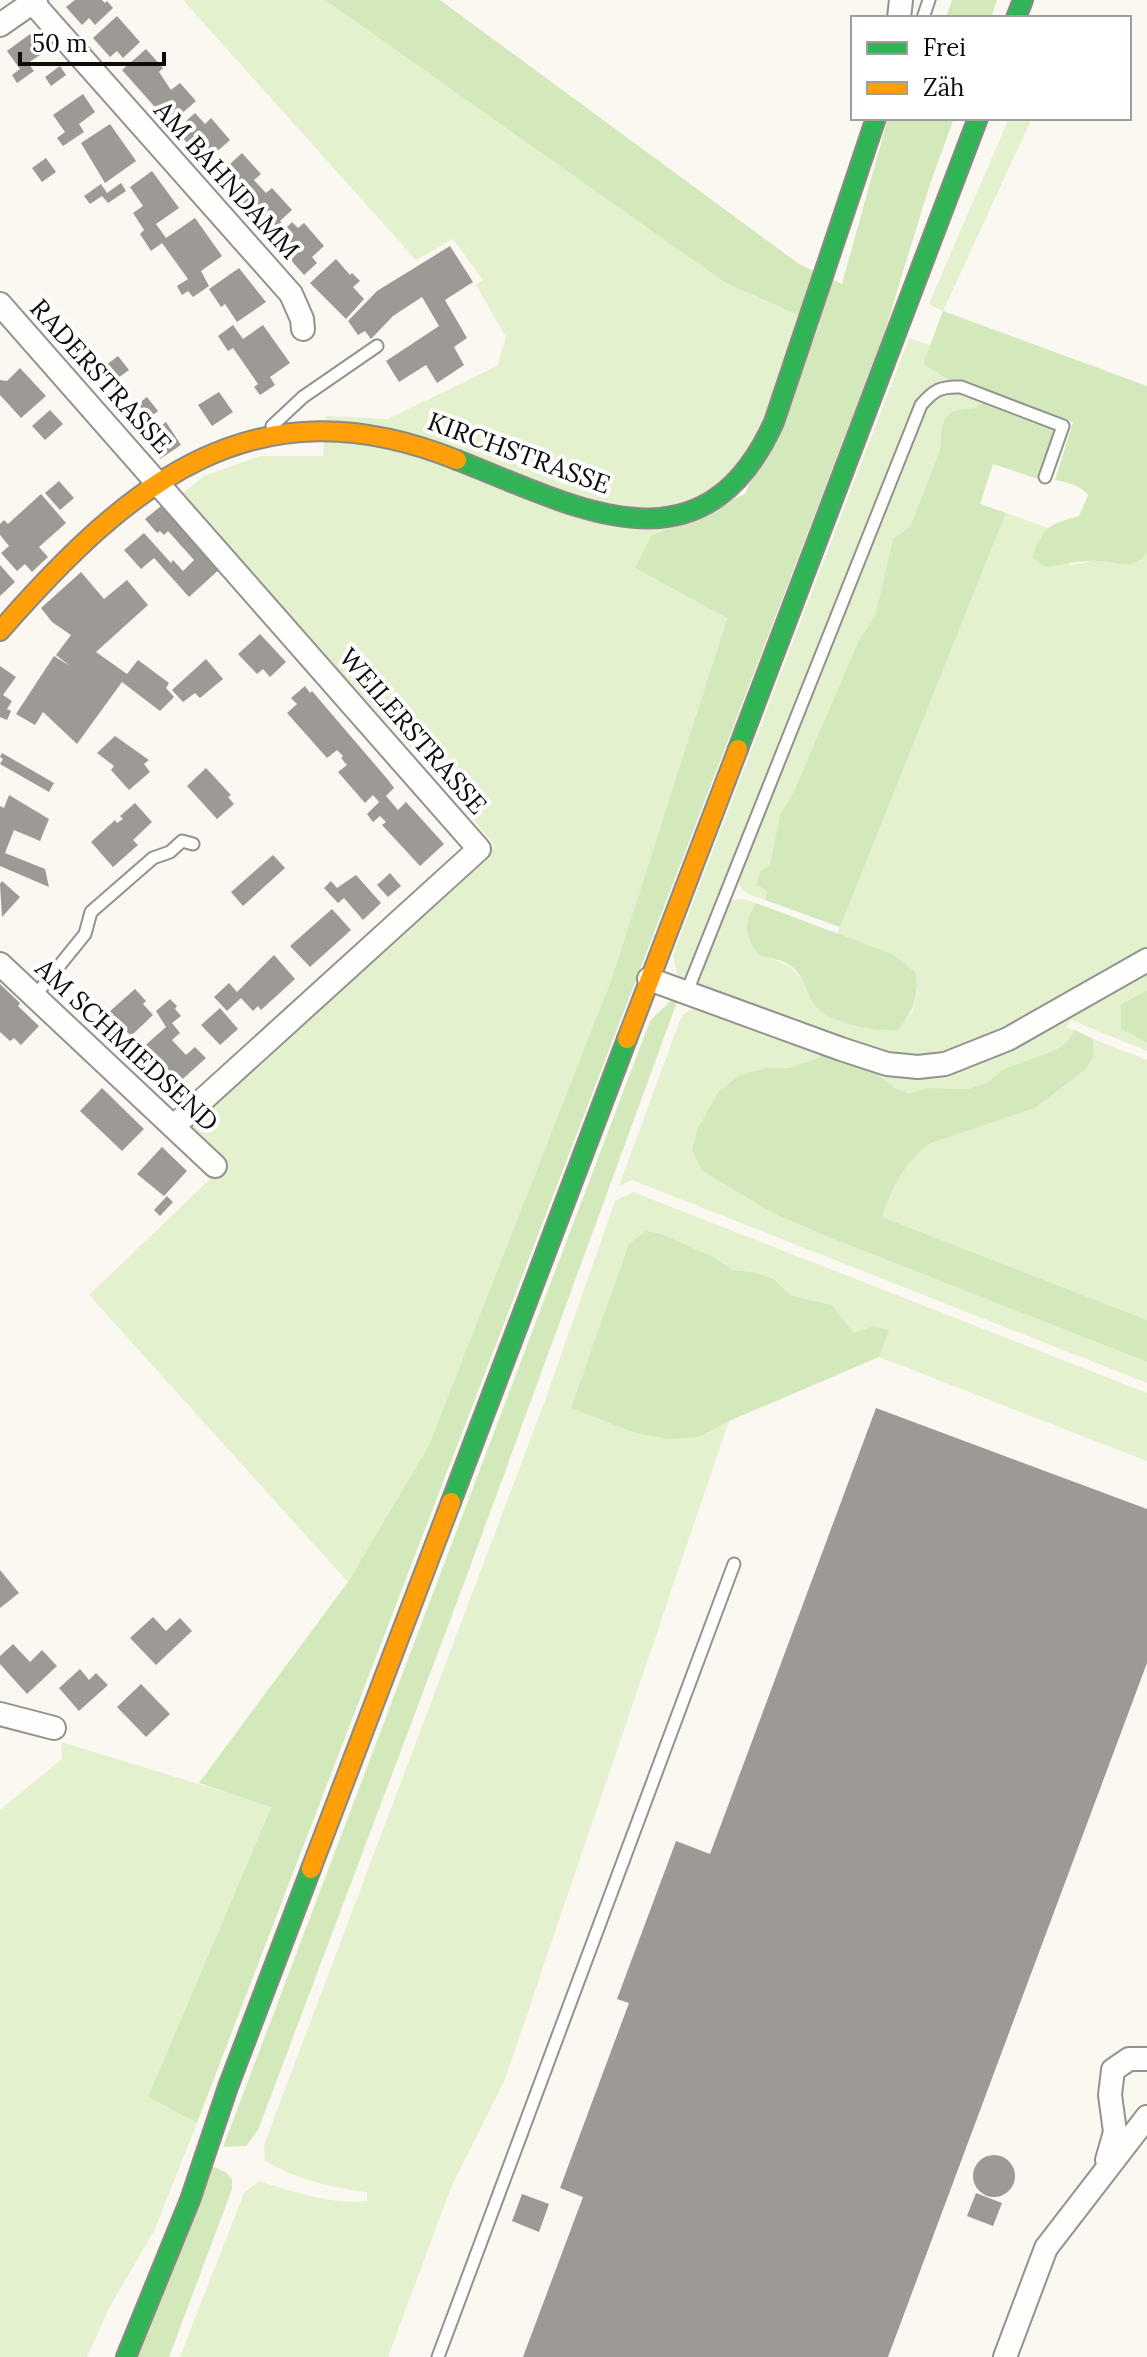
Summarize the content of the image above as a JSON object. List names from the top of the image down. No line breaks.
{"streets":{"main road":["KIRCHSTRASSE"],"street":["AM BAHNDAMM","RADERSTRASSE","WEILERSTRASSE","AM SCHMIEDSEND"]},"crossings":[["RADERSTRASSE","KIRCHSTRASSE"],["RADERSTRASSE","WEILERSTRASSE"],["KIRCHSTRASSE","WEILERSTRASSE"],["WEILERSTRASSE","AM SCHMIEDSEND"]],"legend":["Frei","Zäh"],"scale_bar":"50 m"}
